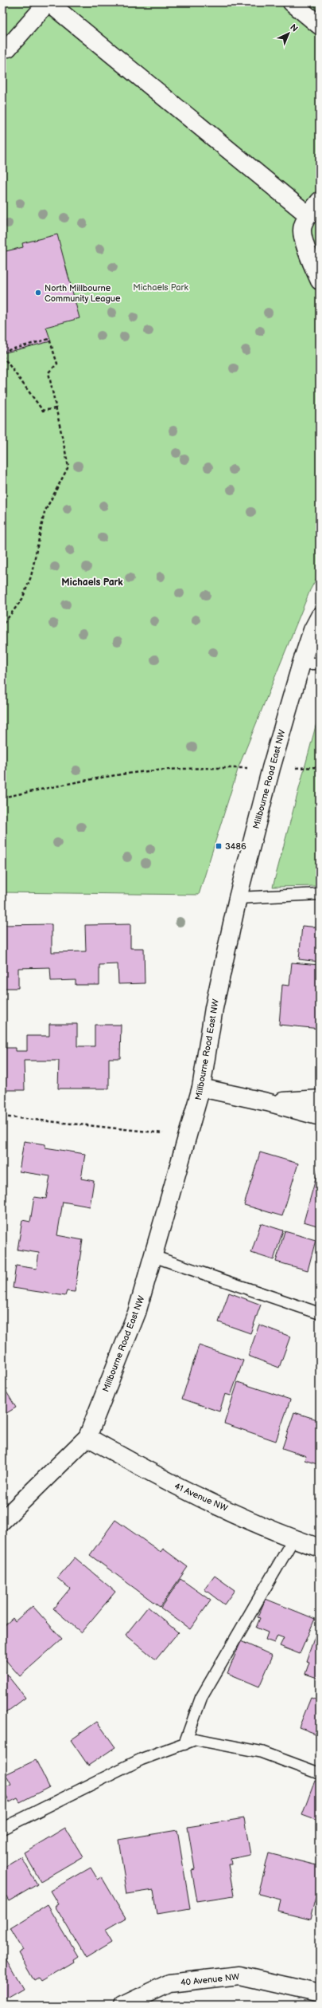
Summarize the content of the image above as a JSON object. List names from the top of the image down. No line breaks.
{"streets":{"street":["Millbourne Road East NW","41 Avenue NW","40 Avenue NW"]},"crossings":[["Millbourne Road East NW","41 Avenue NW"]],"districts":["Michaels Park"],"parks":["Michaels Park"],"places":{"other":["North Millbourne Community League"],"transit":["3486"]},"north":"top right"}
